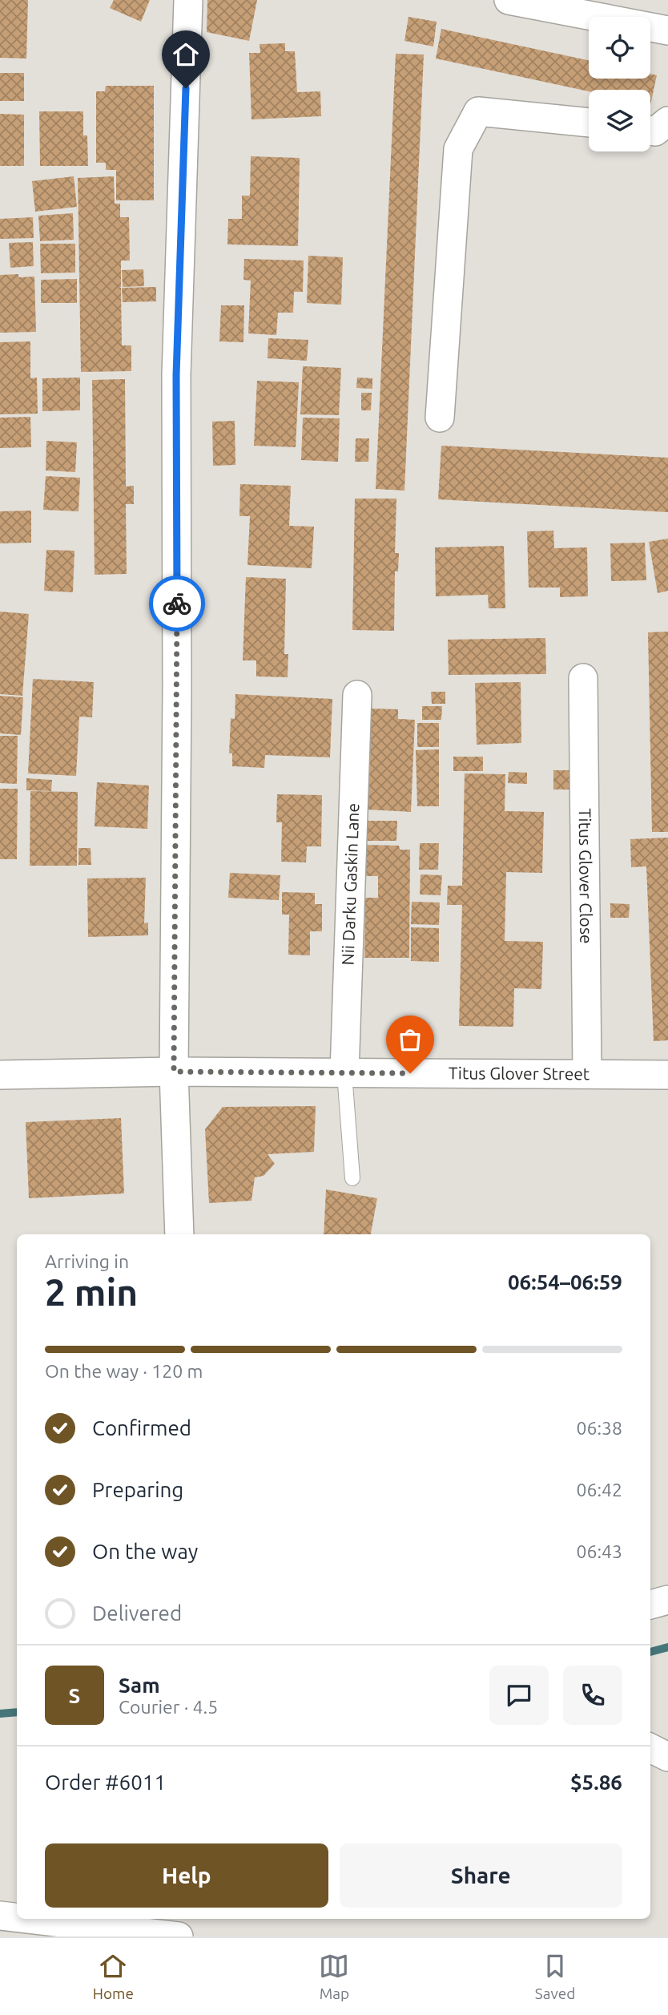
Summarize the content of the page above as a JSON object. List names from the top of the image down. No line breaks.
{"streets":{"street":["Titus Glover Close","Nii Darku Gaskin Lane","Titus Glover Street"]},"crossings":[["Titus Glover Close","Titus Glover Street"],["Nii Darku Gaskin Lane","Titus Glover Street"]],"page":{"heading":["2 min","Arriving in","06:54–06:59"],"panel":["Sam","Courier · 4.5","Order #6011","$5.86"],"bar":"On the way · 120 m","list":[["Confirmed","06:38"],["Preparing","06:42"],["On the way","06:43"],"Delivered"],"round":"S","buttons":["Help","Share"],"tabs":["Home","Map","Saved"]}}
